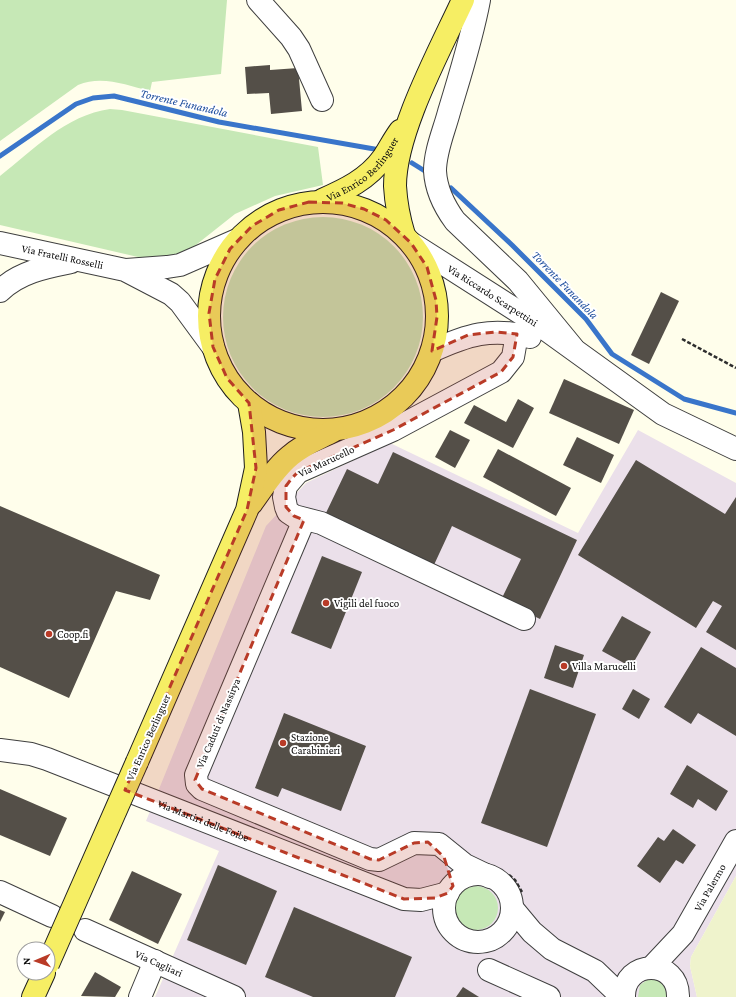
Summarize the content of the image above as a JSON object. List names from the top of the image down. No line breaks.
{"streets":{"main road":["Via Enrico Berlinguer"],"street":["Via Fratelli Rosselli","Via Riccardo Scarpettini","Via Marucello","Via Caduti di Nassirya","Via Martiri delle Foibe","Via Palermo","Via Cagliari"]},"crossings":[["Via Enrico Berlinguer","Via Fratelli Rosselli"],["Via Enrico Berlinguer","Via Riccardo Scarpettini"],["Via Riccardo Scarpettini","Via Marucello"],["Via Marucello","Via Caduti di Nassirya"]],"water":["Torrente Funandola"],"places":["Vigili del fuoco","Coop.fi","Villa Marucelli","Stazione Carabinieri"],"north":"left"}
